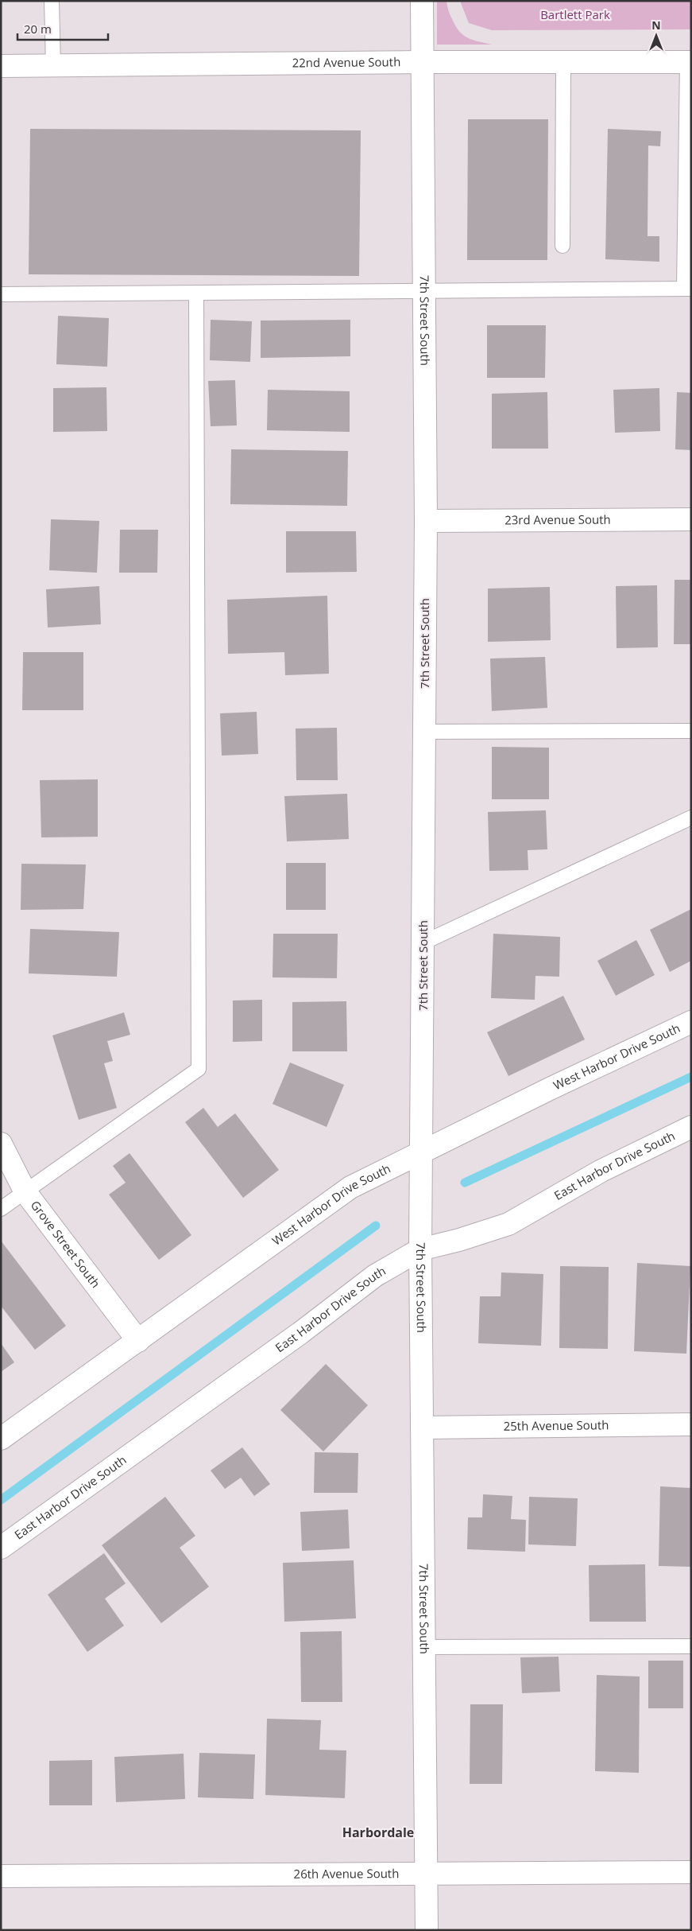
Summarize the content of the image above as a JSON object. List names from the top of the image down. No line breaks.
{"streets":{"street":["22nd Avenue South","7th Street South","23rd Avenue South","West Harbor Drive South","East Harbor Drive South","Grove Street South","25th Avenue South","26th Avenue South"]},"crossings":[["22nd Avenue South","7th Street South"],["7th Street South","23rd Avenue South"],["7th Street South","West Harbor Drive South"],["7th Street South","East Harbor Drive South"],["7th Street South","25th Avenue South"],["7th Street South","26th Avenue South"],["West Harbor Drive South","Grove Street South"]],"districts":["Harbordale"],"parks":["Bartlett Park"],"scale_bar":"20 m","north":"top"}
